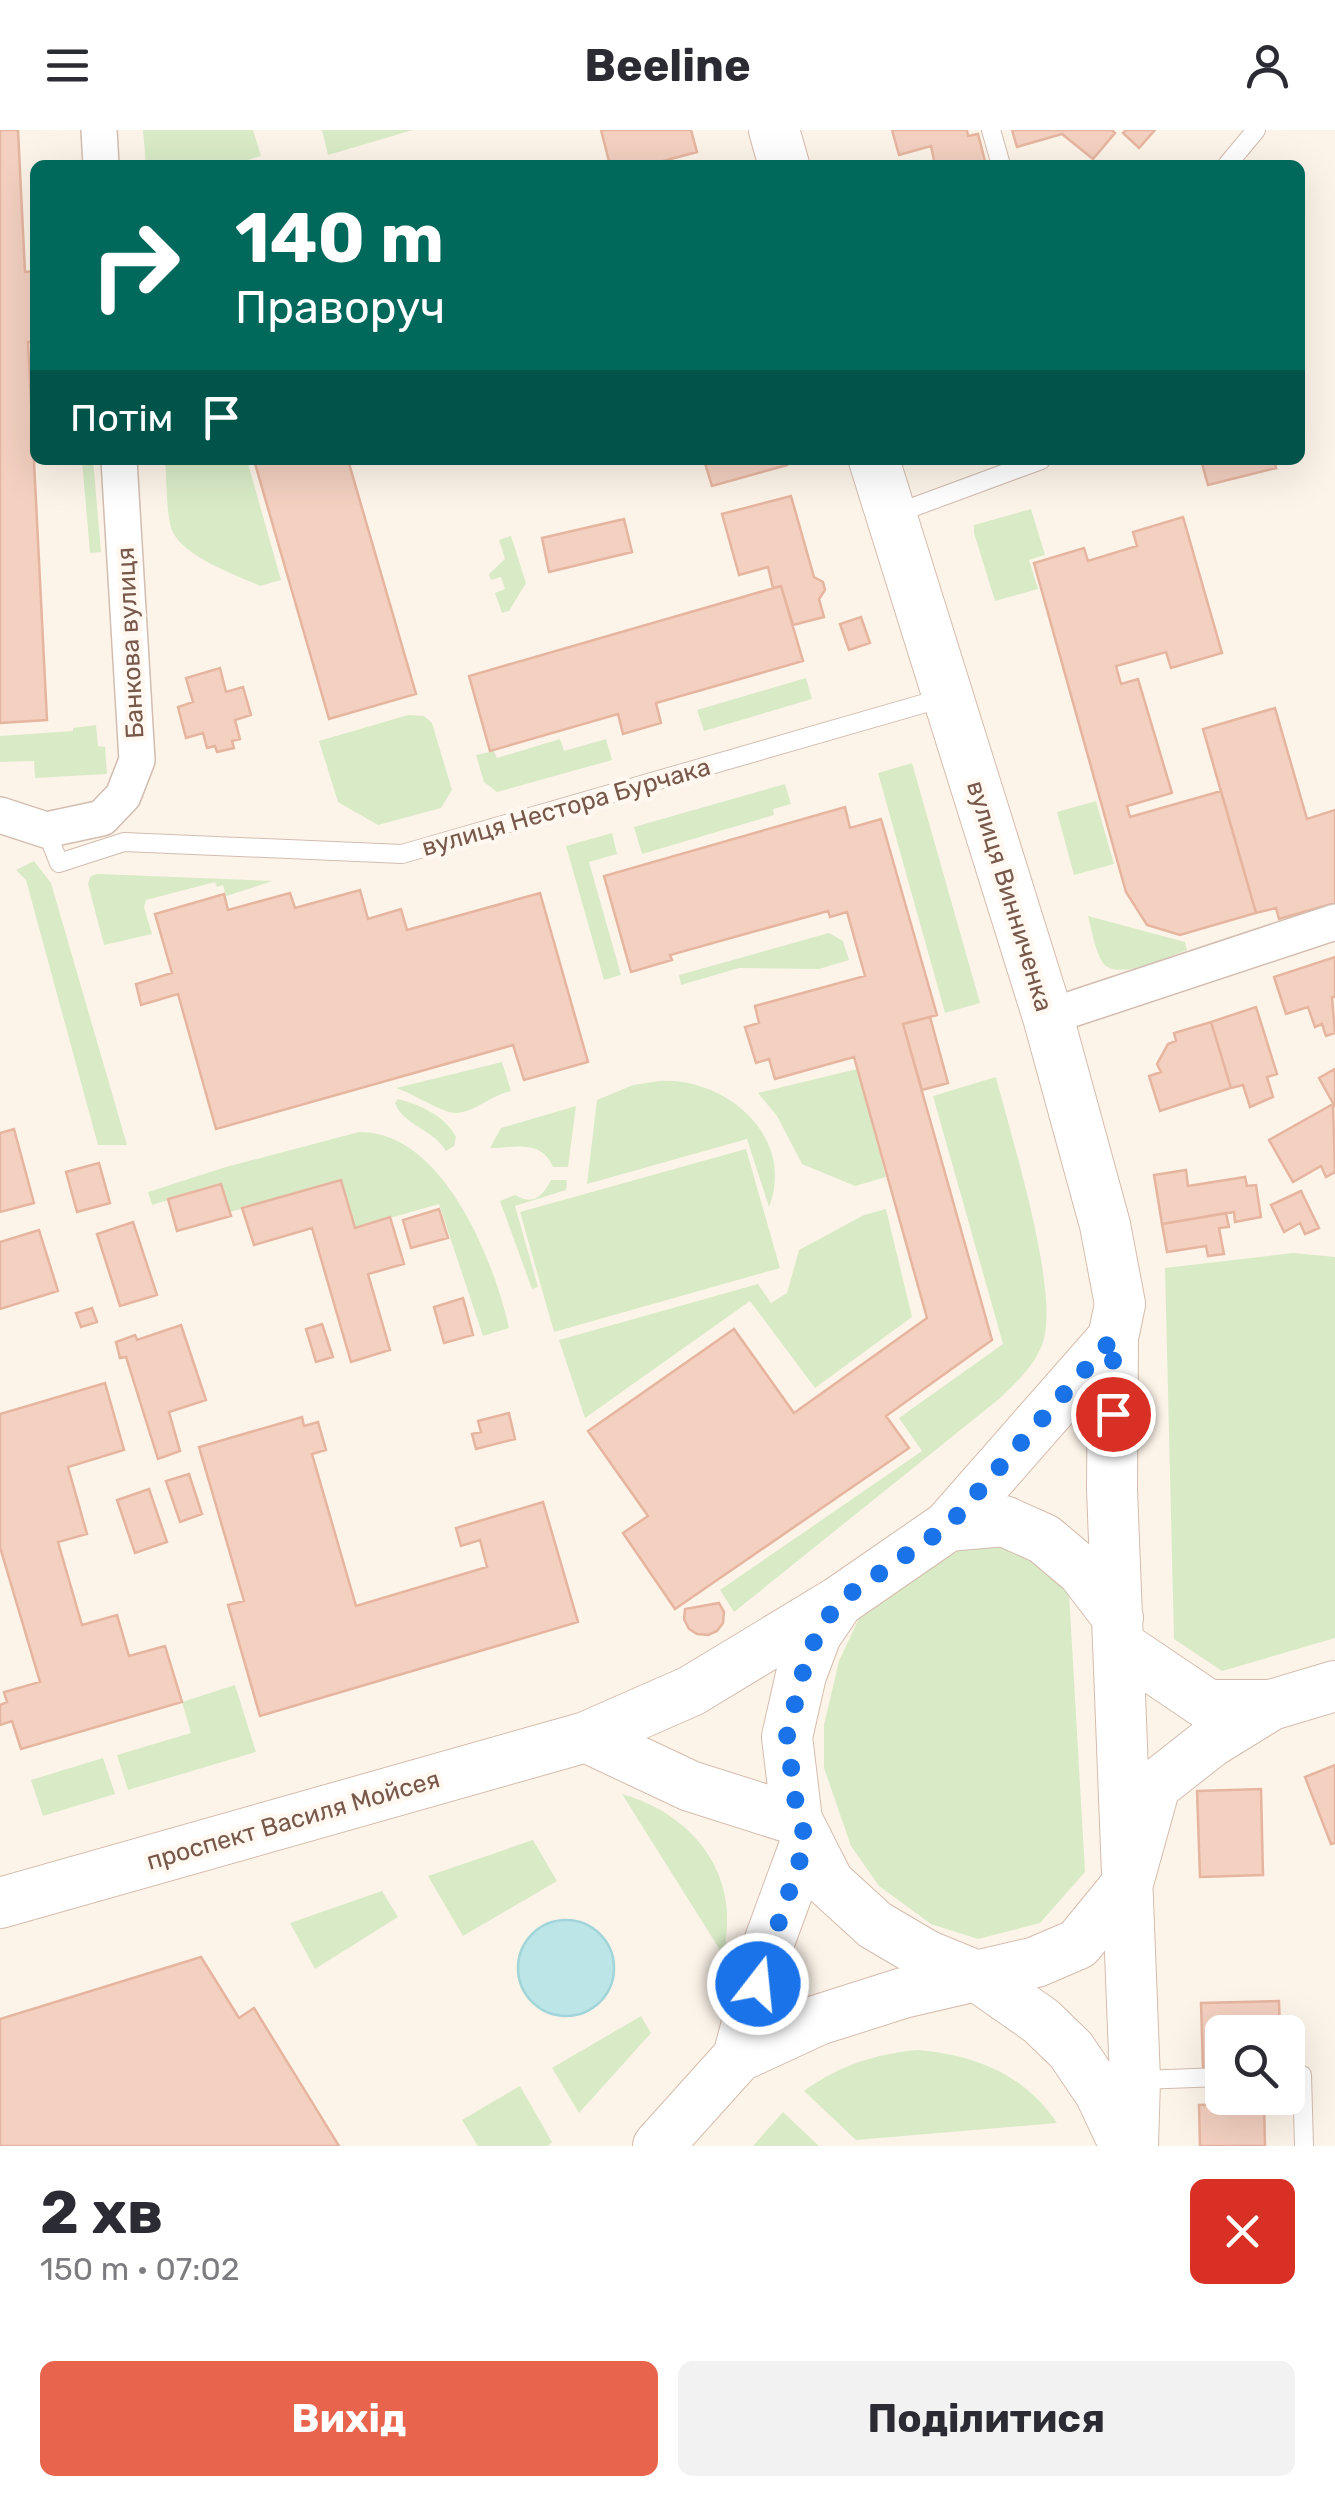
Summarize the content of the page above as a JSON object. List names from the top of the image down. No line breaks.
{"streets":{"main road":["вулиця Винниченка","проспект Василя Мойсея"],"street":["Банкова вулиця"],"lane":["вулиця Нестора Бурчака"]},"crossings":[["Банкова вулиця","вулиця Нестора Бурчака"],["вулиця Нестора Бурчака","вулиця Винниченка"],["вулиця Винниченка","проспект Василя Мойсея"]],"page":{"header":"Beeline","turn":["140 m","Праворуч"],"then":"Потім","heading":["2 хв","150 m · 07:02"],"buttons":["Вихід","Поділитися"]}}
